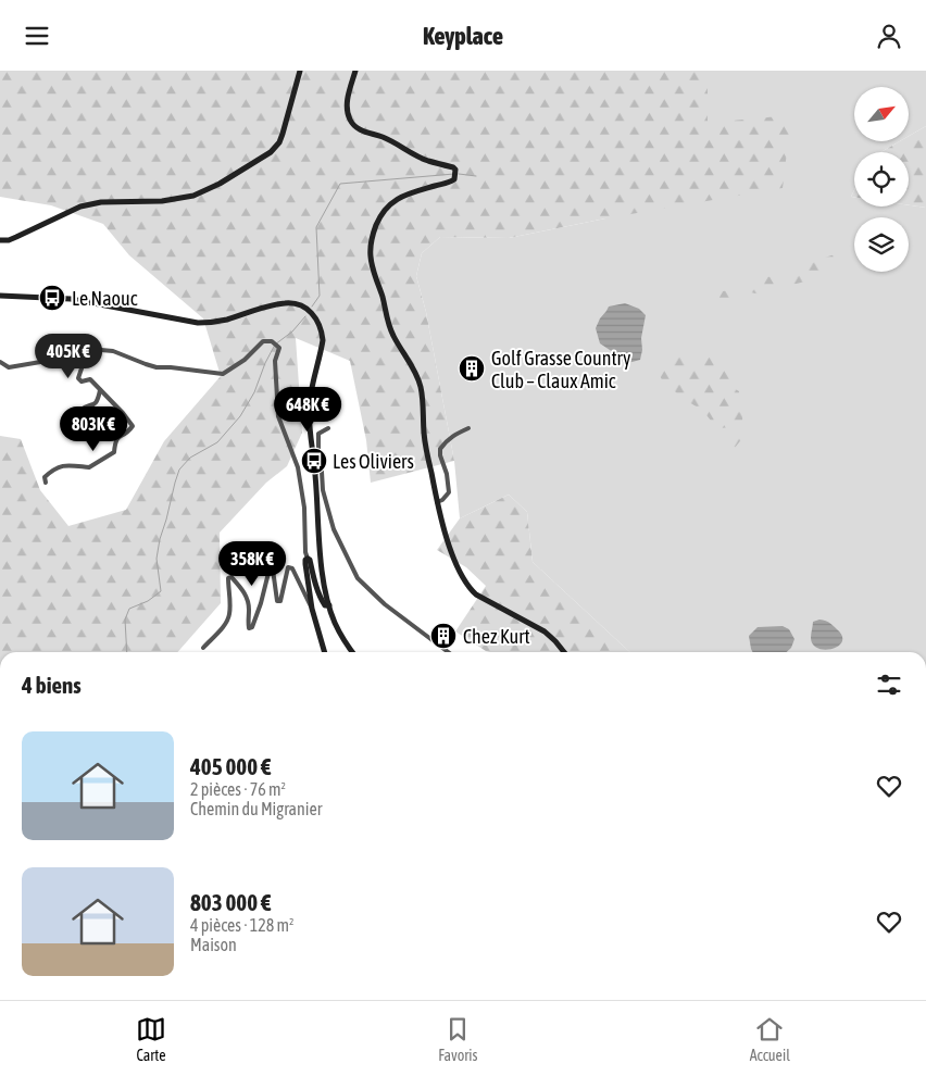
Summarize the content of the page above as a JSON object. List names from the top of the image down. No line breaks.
{"places":{"bus stop":["Le Naouc","Les Oliviers"],"building":["Golf Grasse Country Club – Claux Amic","Chez Kurt"]},"north":"top right","page":{"header":"Keyplace","price":["405K €","648K €","803K €","358K €"],"heading":"4 biens","list":[{"name":"405 000 €","note":"2 pièces · 76 m² · Chemin du Migranier"},{"name":"803 000 €","note":"4 pièces · 128 m² · Maison"}],"tabs":["Carte","Favoris","Accueil"]}}
